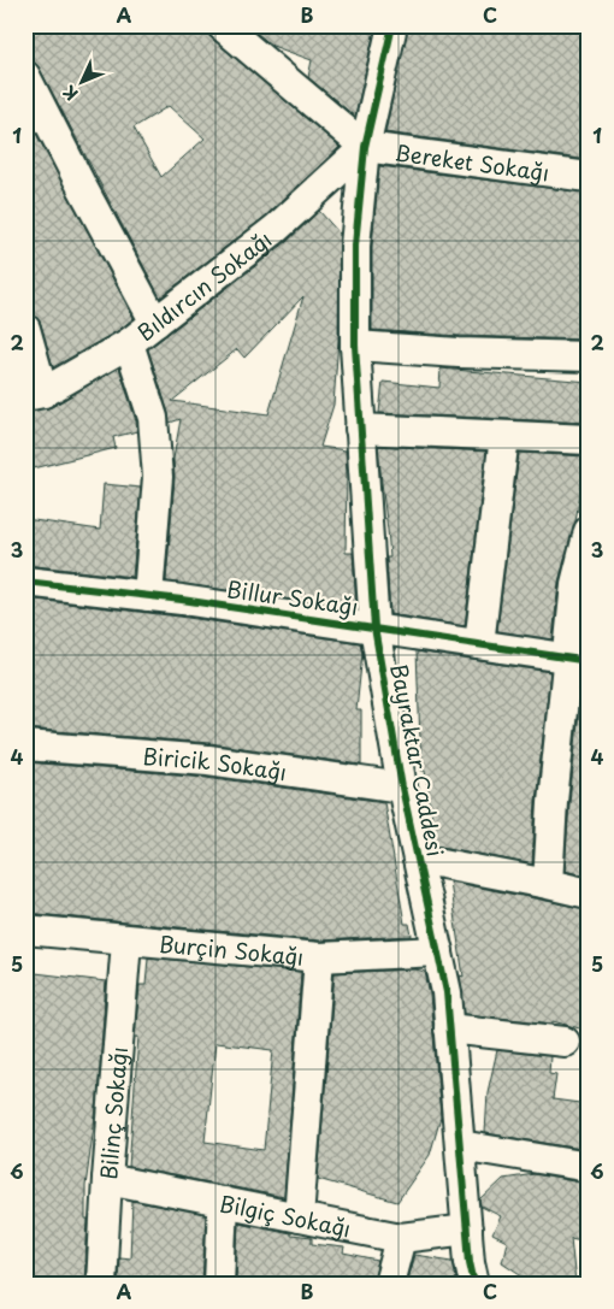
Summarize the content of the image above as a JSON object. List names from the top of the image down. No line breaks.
{"streets":{"street":["Bereket Sokağı","Bıldırcın Sokağı","Billur Sokağı","Bayraktar Caddesi","Biricik Sokağı","Burçin Sokağı","Bilinç Sokağı","Bilgiç Sokağı"]},"crossings":[["Bereket Sokağı","Bıldırcın Sokağı"],["Bereket Sokağı","Bayraktar Caddesi"],["Bıldırcın Sokağı","Bayraktar Caddesi"],["Billur Sokağı","Bayraktar Caddesi"],["Bayraktar Caddesi","Biricik Sokağı"],["Bayraktar Caddesi","Burçin Sokağı"],["Bayraktar Caddesi","Bilgiç Sokağı"],["Burçin Sokağı","Bilinç Sokağı"],["Bilinç Sokağı","Bilgiç Sokağı"]],"north":"bottom left","grid":{"columns":["A","B","C"],"rows":["1","2","3","4","5","6"]}}
